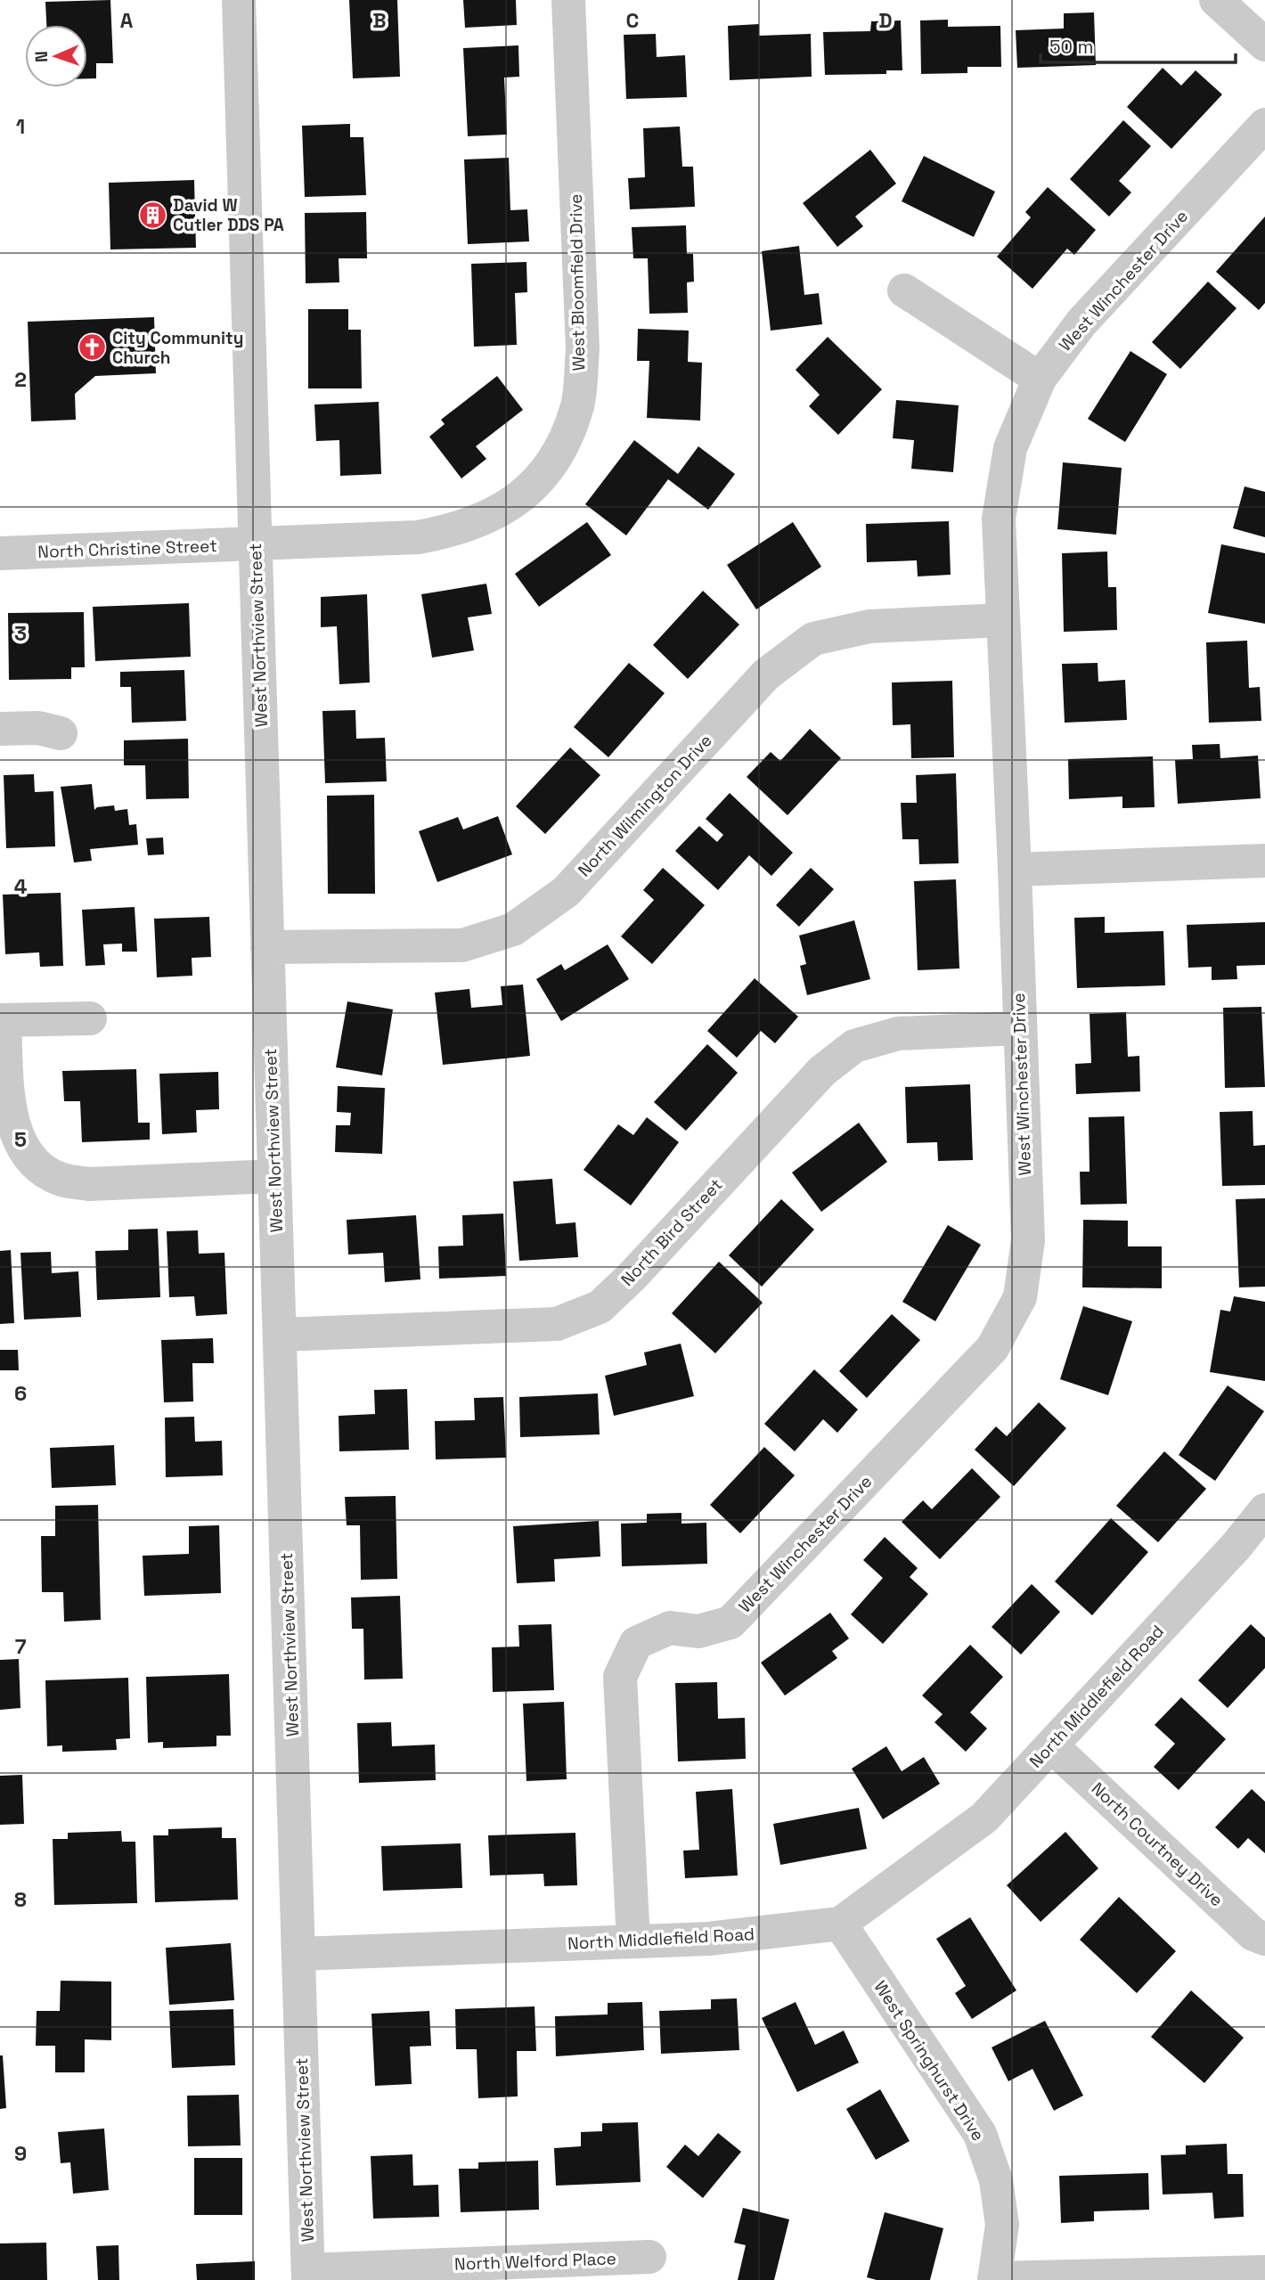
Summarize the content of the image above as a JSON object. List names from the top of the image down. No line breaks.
{"streets":{"street":["West Winchester Drive","West Bloomfield Drive","North Christine Street","West Northview Street","North Wilmington Drive","North Bird Street","North Middlefield Road","North Courtney Drive","West Springhurst Drive","North Welford Place"]},"crossings":[["West Winchester Drive","North Wilmington Drive"],["West Winchester Drive","North Bird Street"],["West Winchester Drive","North Middlefield Road"],["West Bloomfield Drive","North Christine Street"],["West Bloomfield Drive","West Northview Street"],["North Christine Street","West Northview Street"],["West Northview Street","North Wilmington Drive"],["West Northview Street","North Bird Street"],["West Northview Street","North Middlefield Road"],["West Northview Street","North Welford Place"],["North Middlefield Road","North Courtney Drive"],["North Middlefield Road","West Springhurst Drive"]],"places":{"building":["David W Cutler DDS PA"],"church":["City Community Church"]},"scale_bar":"50 m","north":"left","grid":{"columns":["A","B","C","D"],"rows":["1","2","3","4","5","6","7","8","9"]}}
